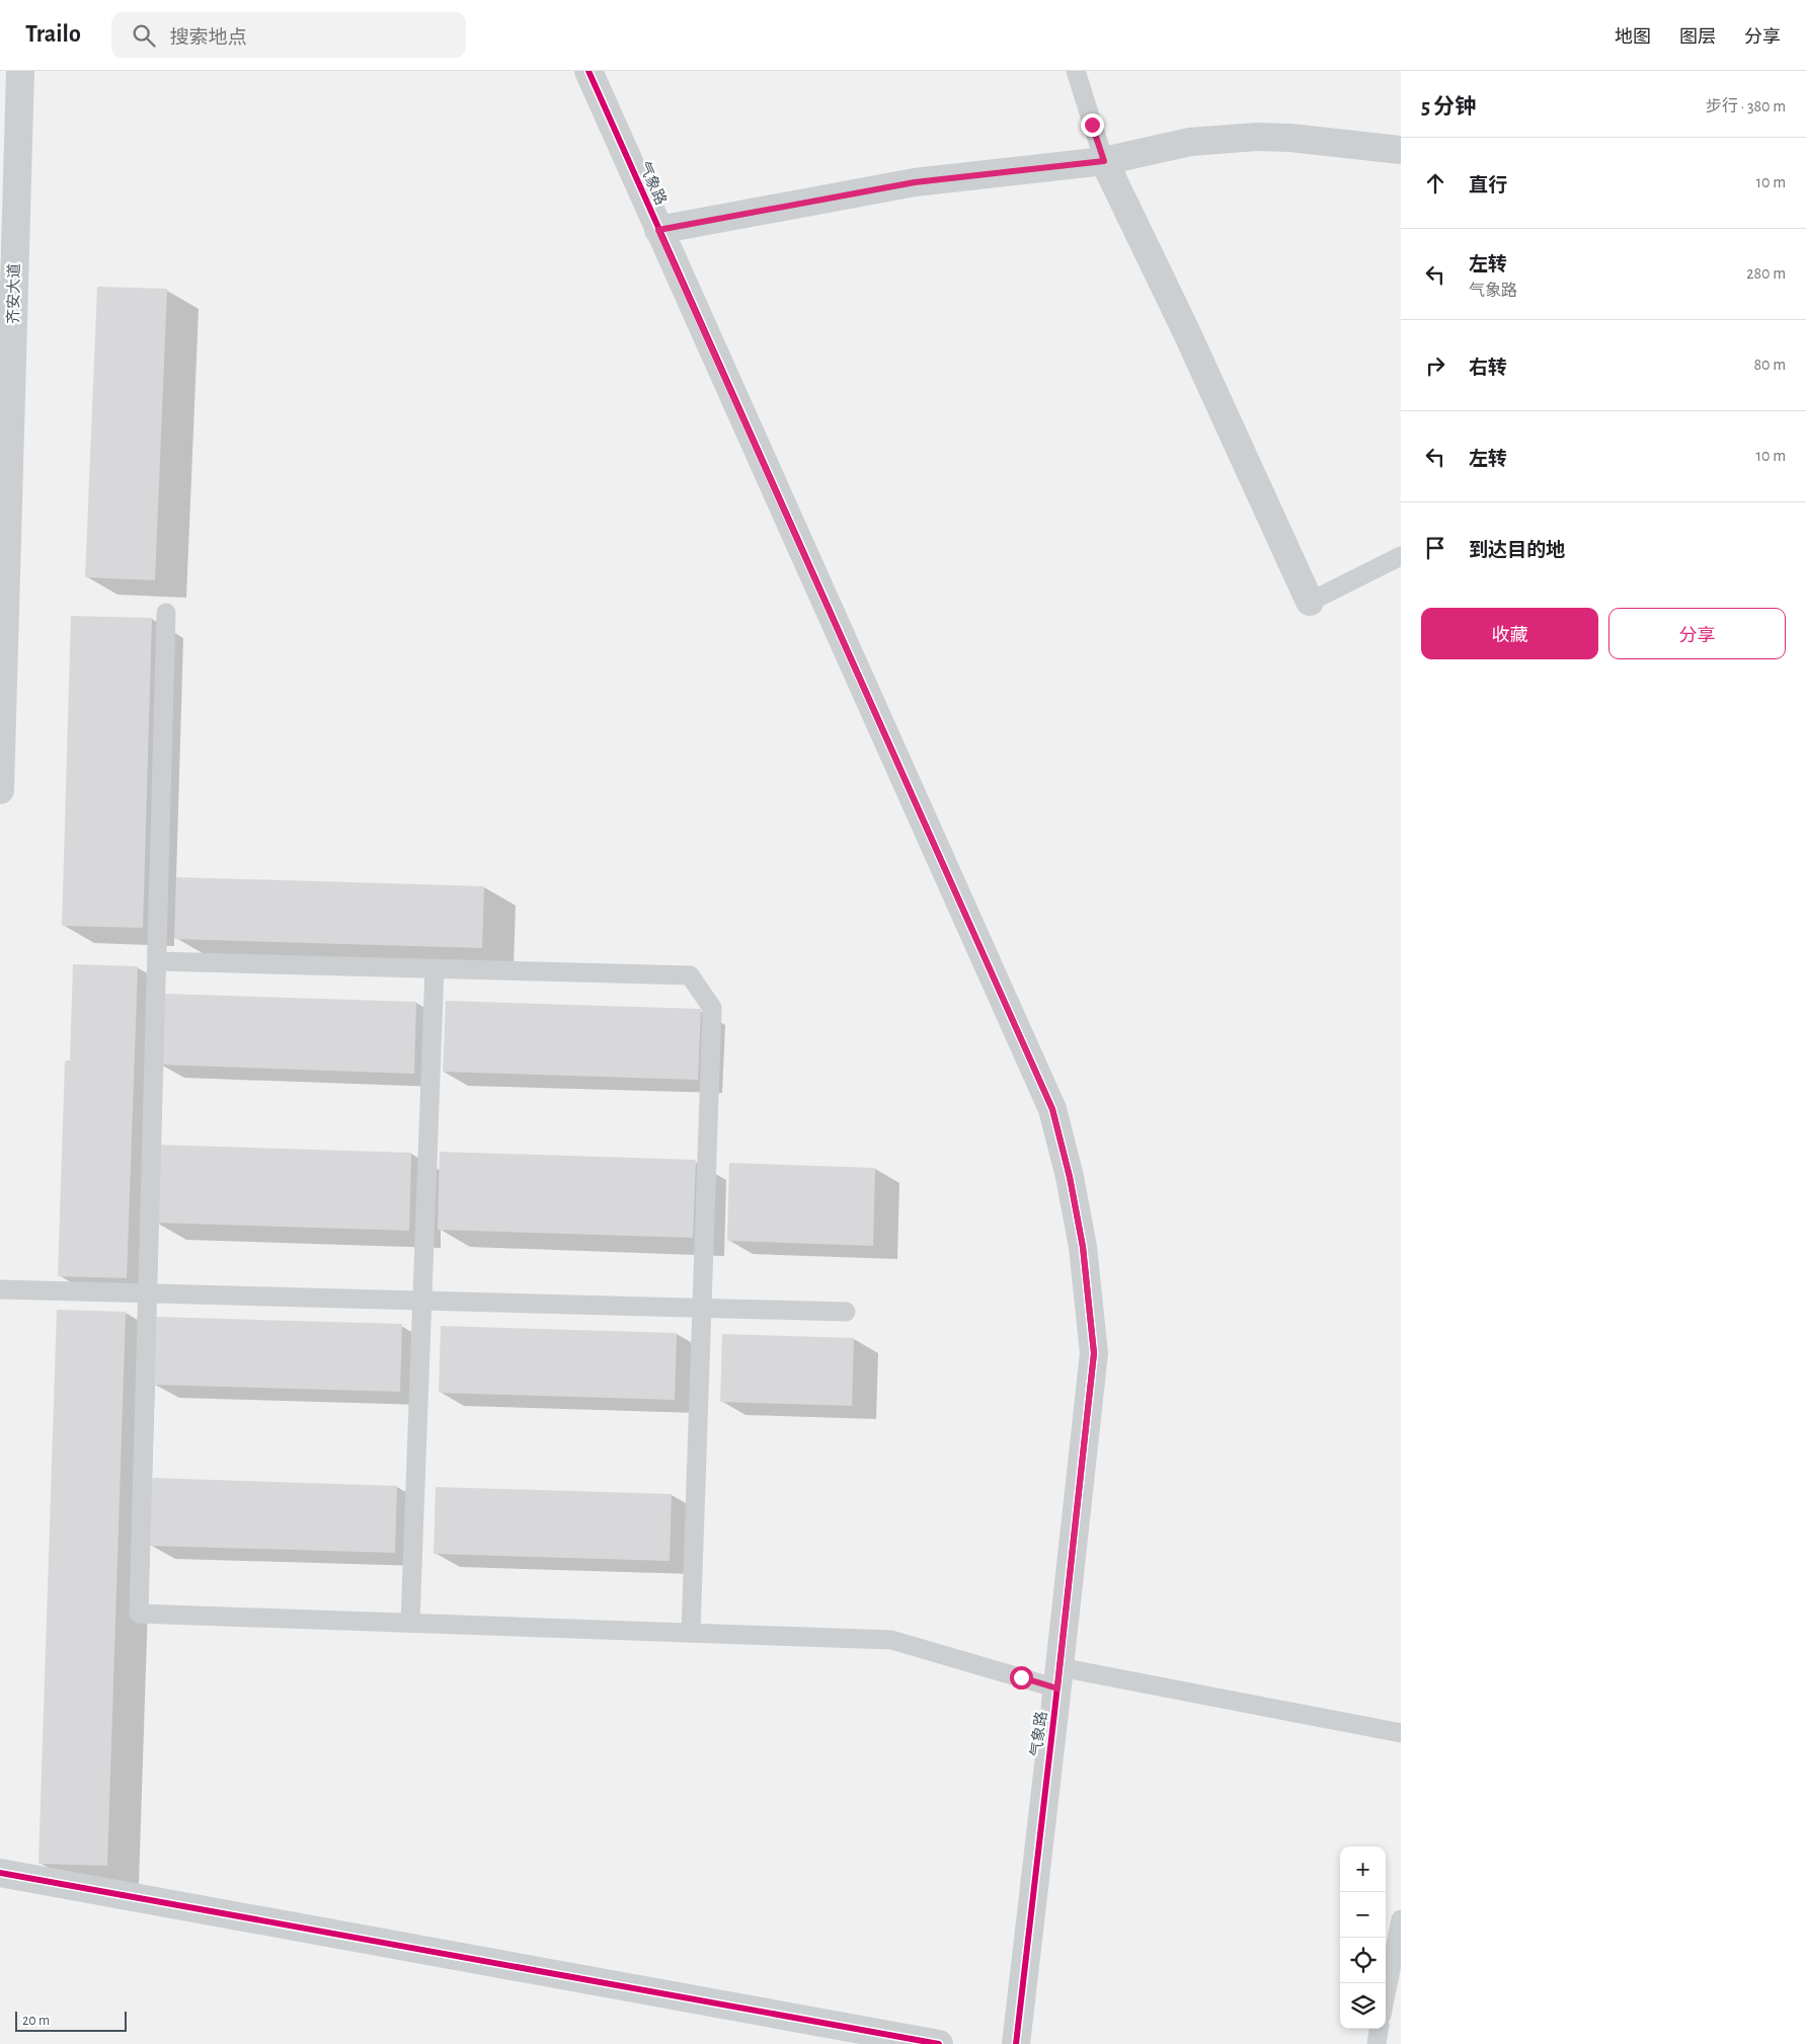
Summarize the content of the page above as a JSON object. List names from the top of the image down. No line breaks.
{"streets":{"street":["气象路","齐安大道"]},"scale_bar":"20 m","page":{"header":"Trailo","search":"搜索地点","nav":["地图","图层","分享"],"heading":["5 分钟","步行 · 380 m"],"list":[["直行","10 m"],["左转","气象路","280 m"],["右转","80 m"],["左转","10 m"],"到达目的地"],"buttons":["收藏","分享"],"map_buttons":["+","−"],"scale":"20 m"}}
